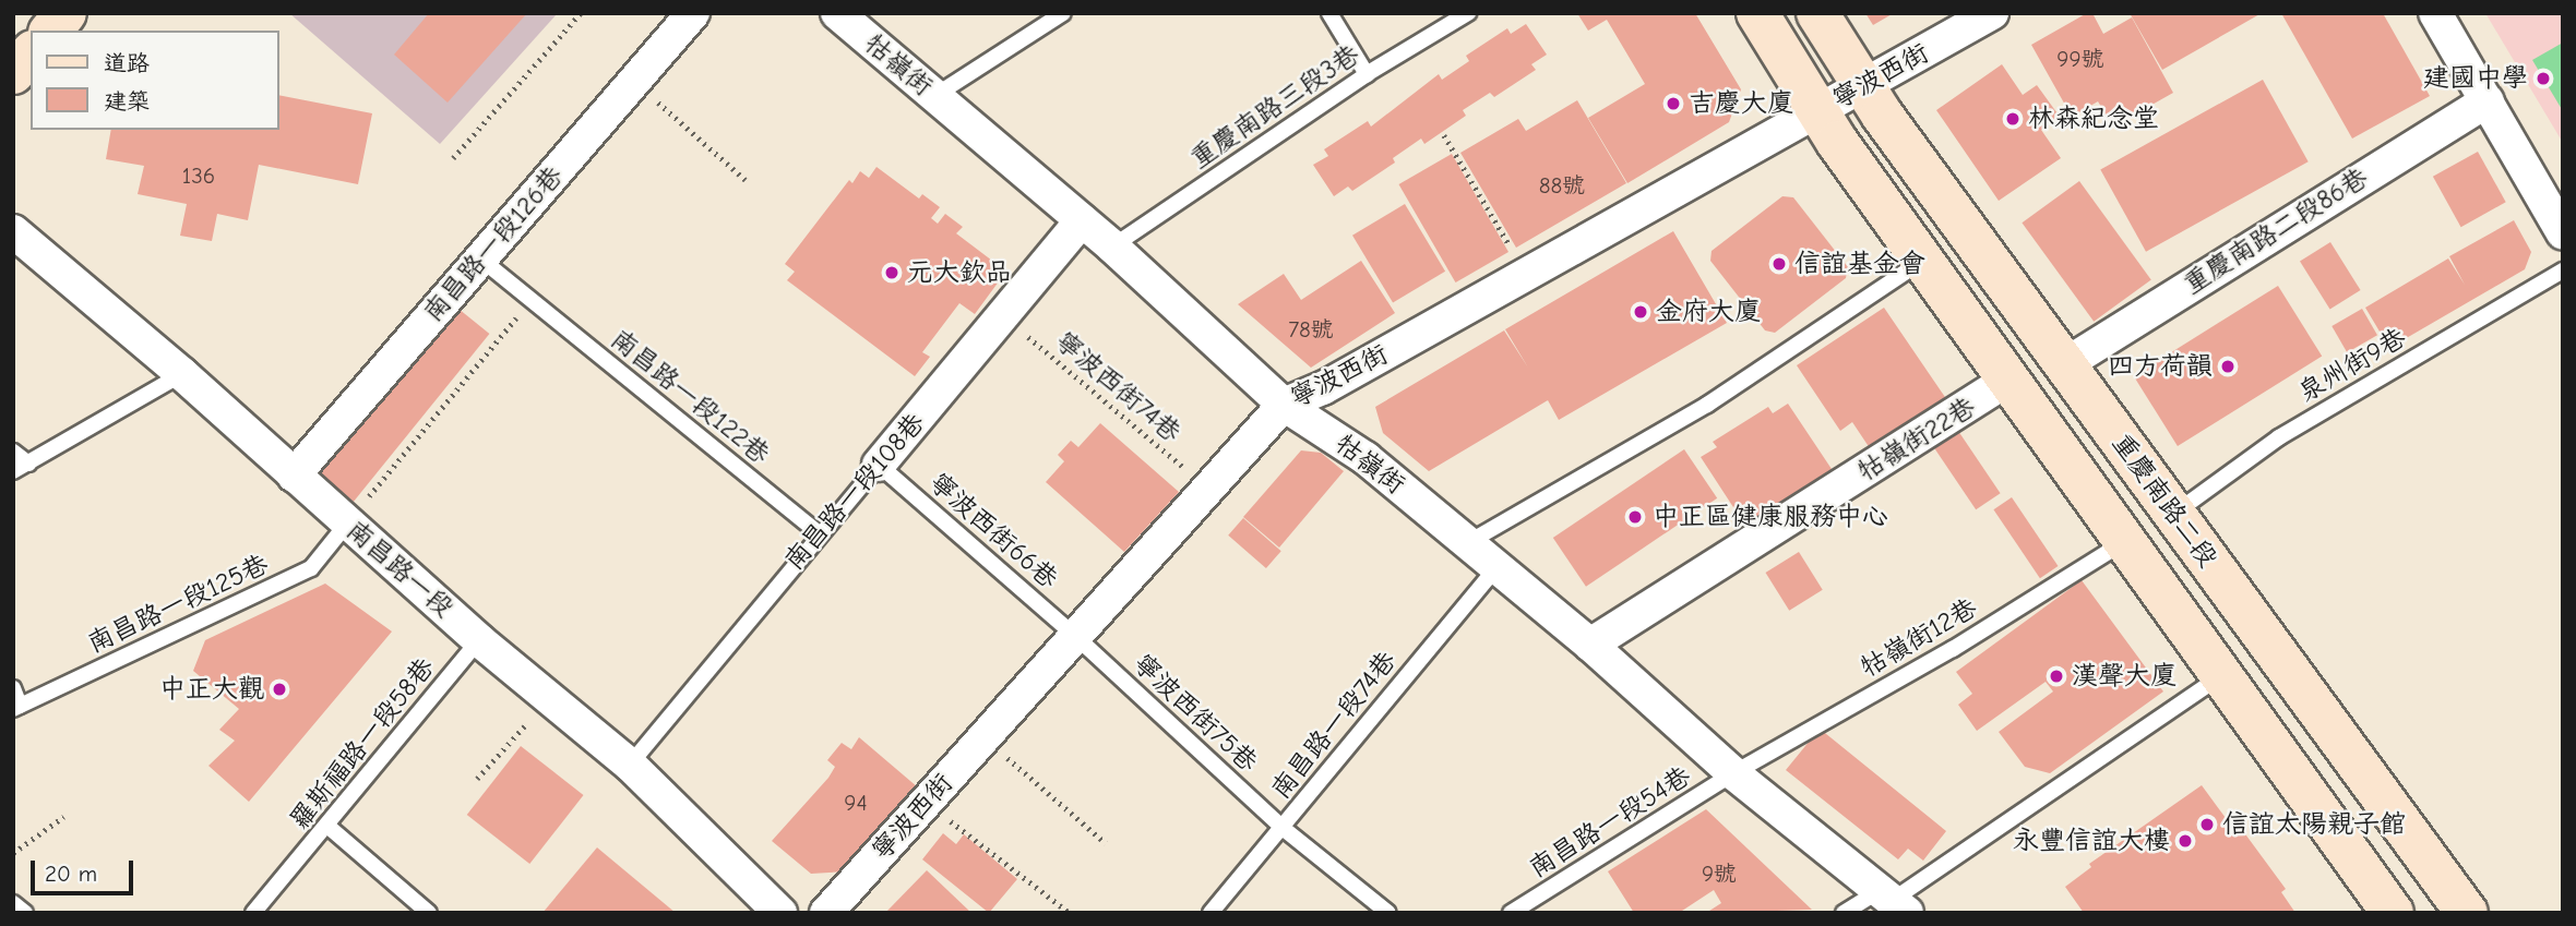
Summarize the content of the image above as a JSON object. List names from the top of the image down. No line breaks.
{"streets":{"main road":["重慶南路二段"],"street":["牯嶺街","寧波西街","重慶南路二段86巷","南昌路一段126巷","牯嶺街22巷","南昌路一段108巷","南昌路一段"],"lane":["重慶南路三段3巷","泉州街9巷","南昌路一段122巷","寧波西街66巷","南昌路一段125巷","牯嶺街12巷","寧波西街75巷","南昌路一段74巷","羅斯福路一段58巷","南昌路一段54巷"],"path":["寧波西街74巷"]},"crossings":[["牯嶺街","寧波西街"],["牯嶺街","重慶南路三段3巷"],["牯嶺街","牯嶺街22巷"],["牯嶺街","南昌路一段108巷"],["牯嶺街","牯嶺街12巷"],["牯嶺街","南昌路一段74巷"],["牯嶺街","南昌路一段54巷"],["寧波西街","寧波西街74巷"],["寧波西街","重慶南路二段"],["寧波西街","寧波西街66巷"],["寧波西街","寧波西街75巷"],["重慶南路二段86巷","重慶南路二段"],["南昌路一段126巷","南昌路一段122巷"],["南昌路一段126巷","南昌路一段"],["泉州街9巷","重慶南路二段"],["寧波西街74巷","南昌路一段108巷"],["南昌路一段122巷","南昌路一段108巷"],["牯嶺街22巷","重慶南路二段"],["南昌路一段108巷","寧波西街66巷"],["南昌路一段108巷","南昌路一段"],["重慶南路二段","牯嶺街12巷"],["寧波西街66巷","寧波西街75巷"],["南昌路一段","南昌路一段125巷"],["南昌路一段","羅斯福路一段58巷"],["牯嶺街12巷","南昌路一段54巷"],["寧波西街75巷","南昌路一段74巷"]],"places":["建國中學","吉慶大廈","林森紀念堂","信誼基金會","元大欽品","金府大廈","四方荷韻","中正區健康服務中心","漢聲大廈","中正大觀","信誼太陽親子館","永豐信誼大樓"],"house_numbers":["99號","136","88號","78號","94","9號"],"legend":["道路","建築"],"scale_bar":"20 m"}
